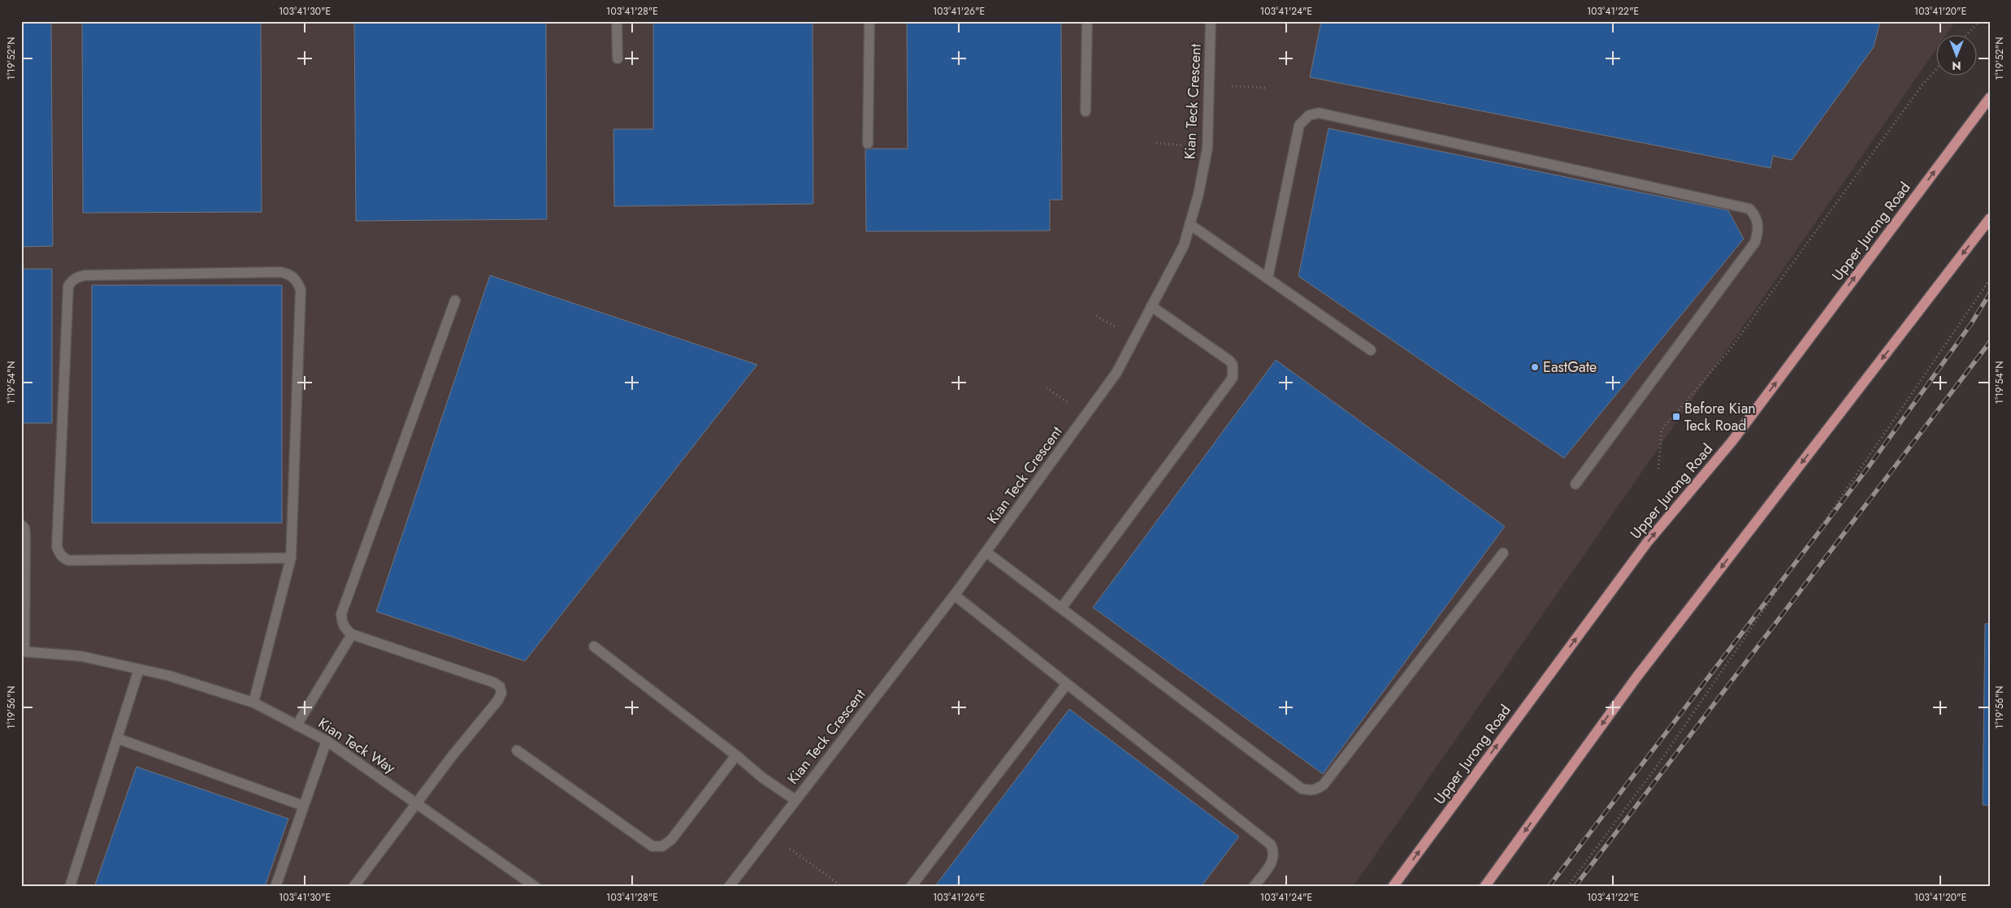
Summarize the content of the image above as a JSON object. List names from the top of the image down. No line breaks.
{"streets":{"main road":["Upper Jurong Road"],"street":["Kian Teck Crescent","Kian Teck Way"]},"places":{"other":["EastGate"],"transit":["Before Kian Teck Road"]},"north":"bottom","coordinates":["103°41'30\"E","103°41'28\"E","103°41'26\"E","103°41'24\"E","103°41'22\"E","103°41'20\"E","1°19'52\"N","1°19'54\"N","1°19'56\"N"]}
